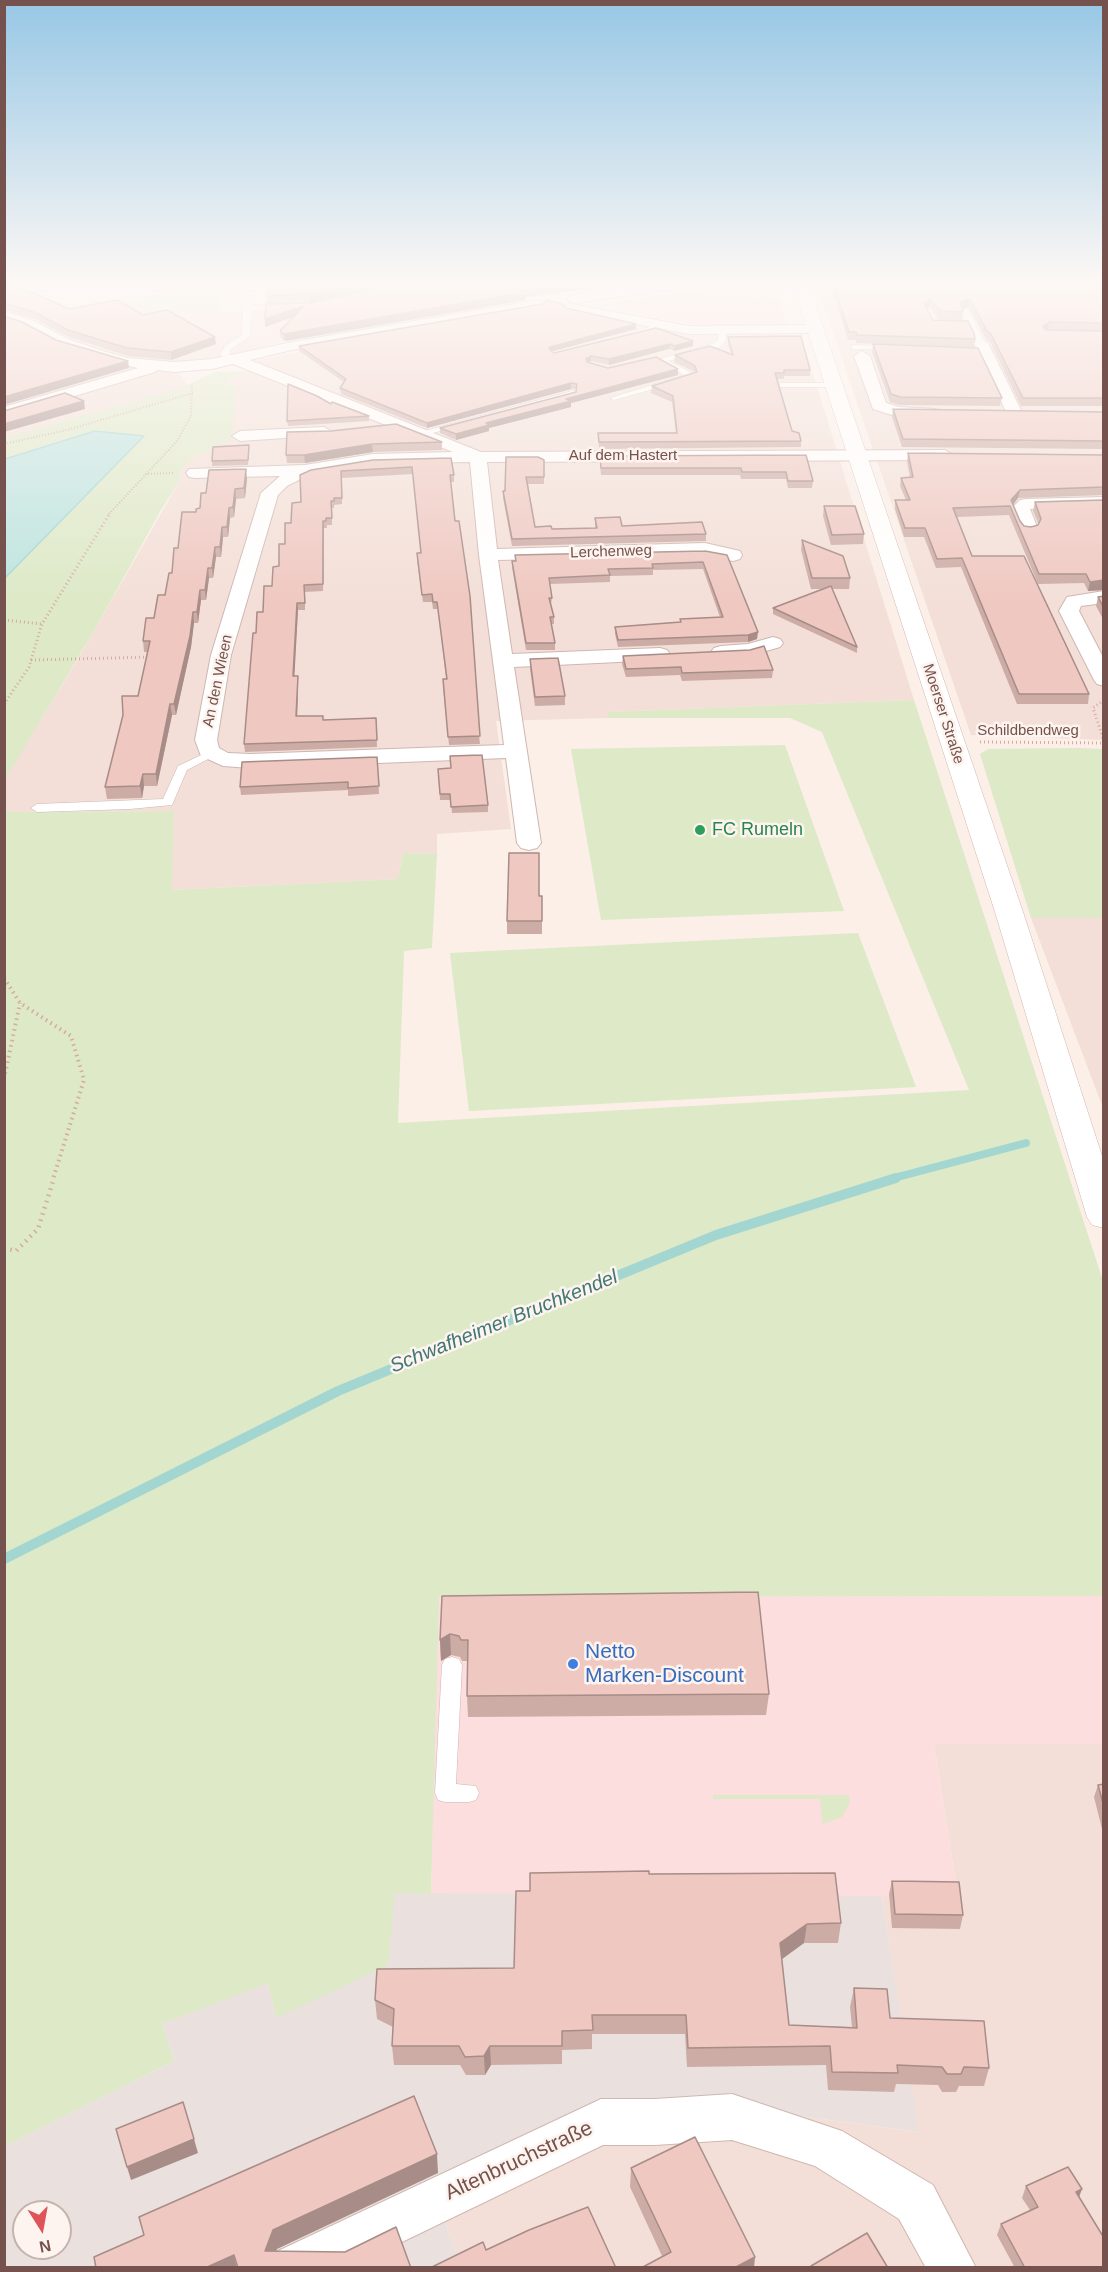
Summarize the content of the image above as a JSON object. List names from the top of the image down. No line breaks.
{"streets":{"main road":["Moerser Straße"],"street":["Auf dem Hastert","Lerchenweg","An den Wieen","Altenbruchstraße"],"path":["Schildbendweg"]},"crossings":[["Auf dem Hastert","An den Wieen"],["Auf dem Hastert","Moerser Straße"],["Moerser Straße","Schildbendweg"]],"water":["Schwafheimer Bruchkendel"],"places":["FC Rumeln","Netto Marken-Discount"],"north":"bottom"}
